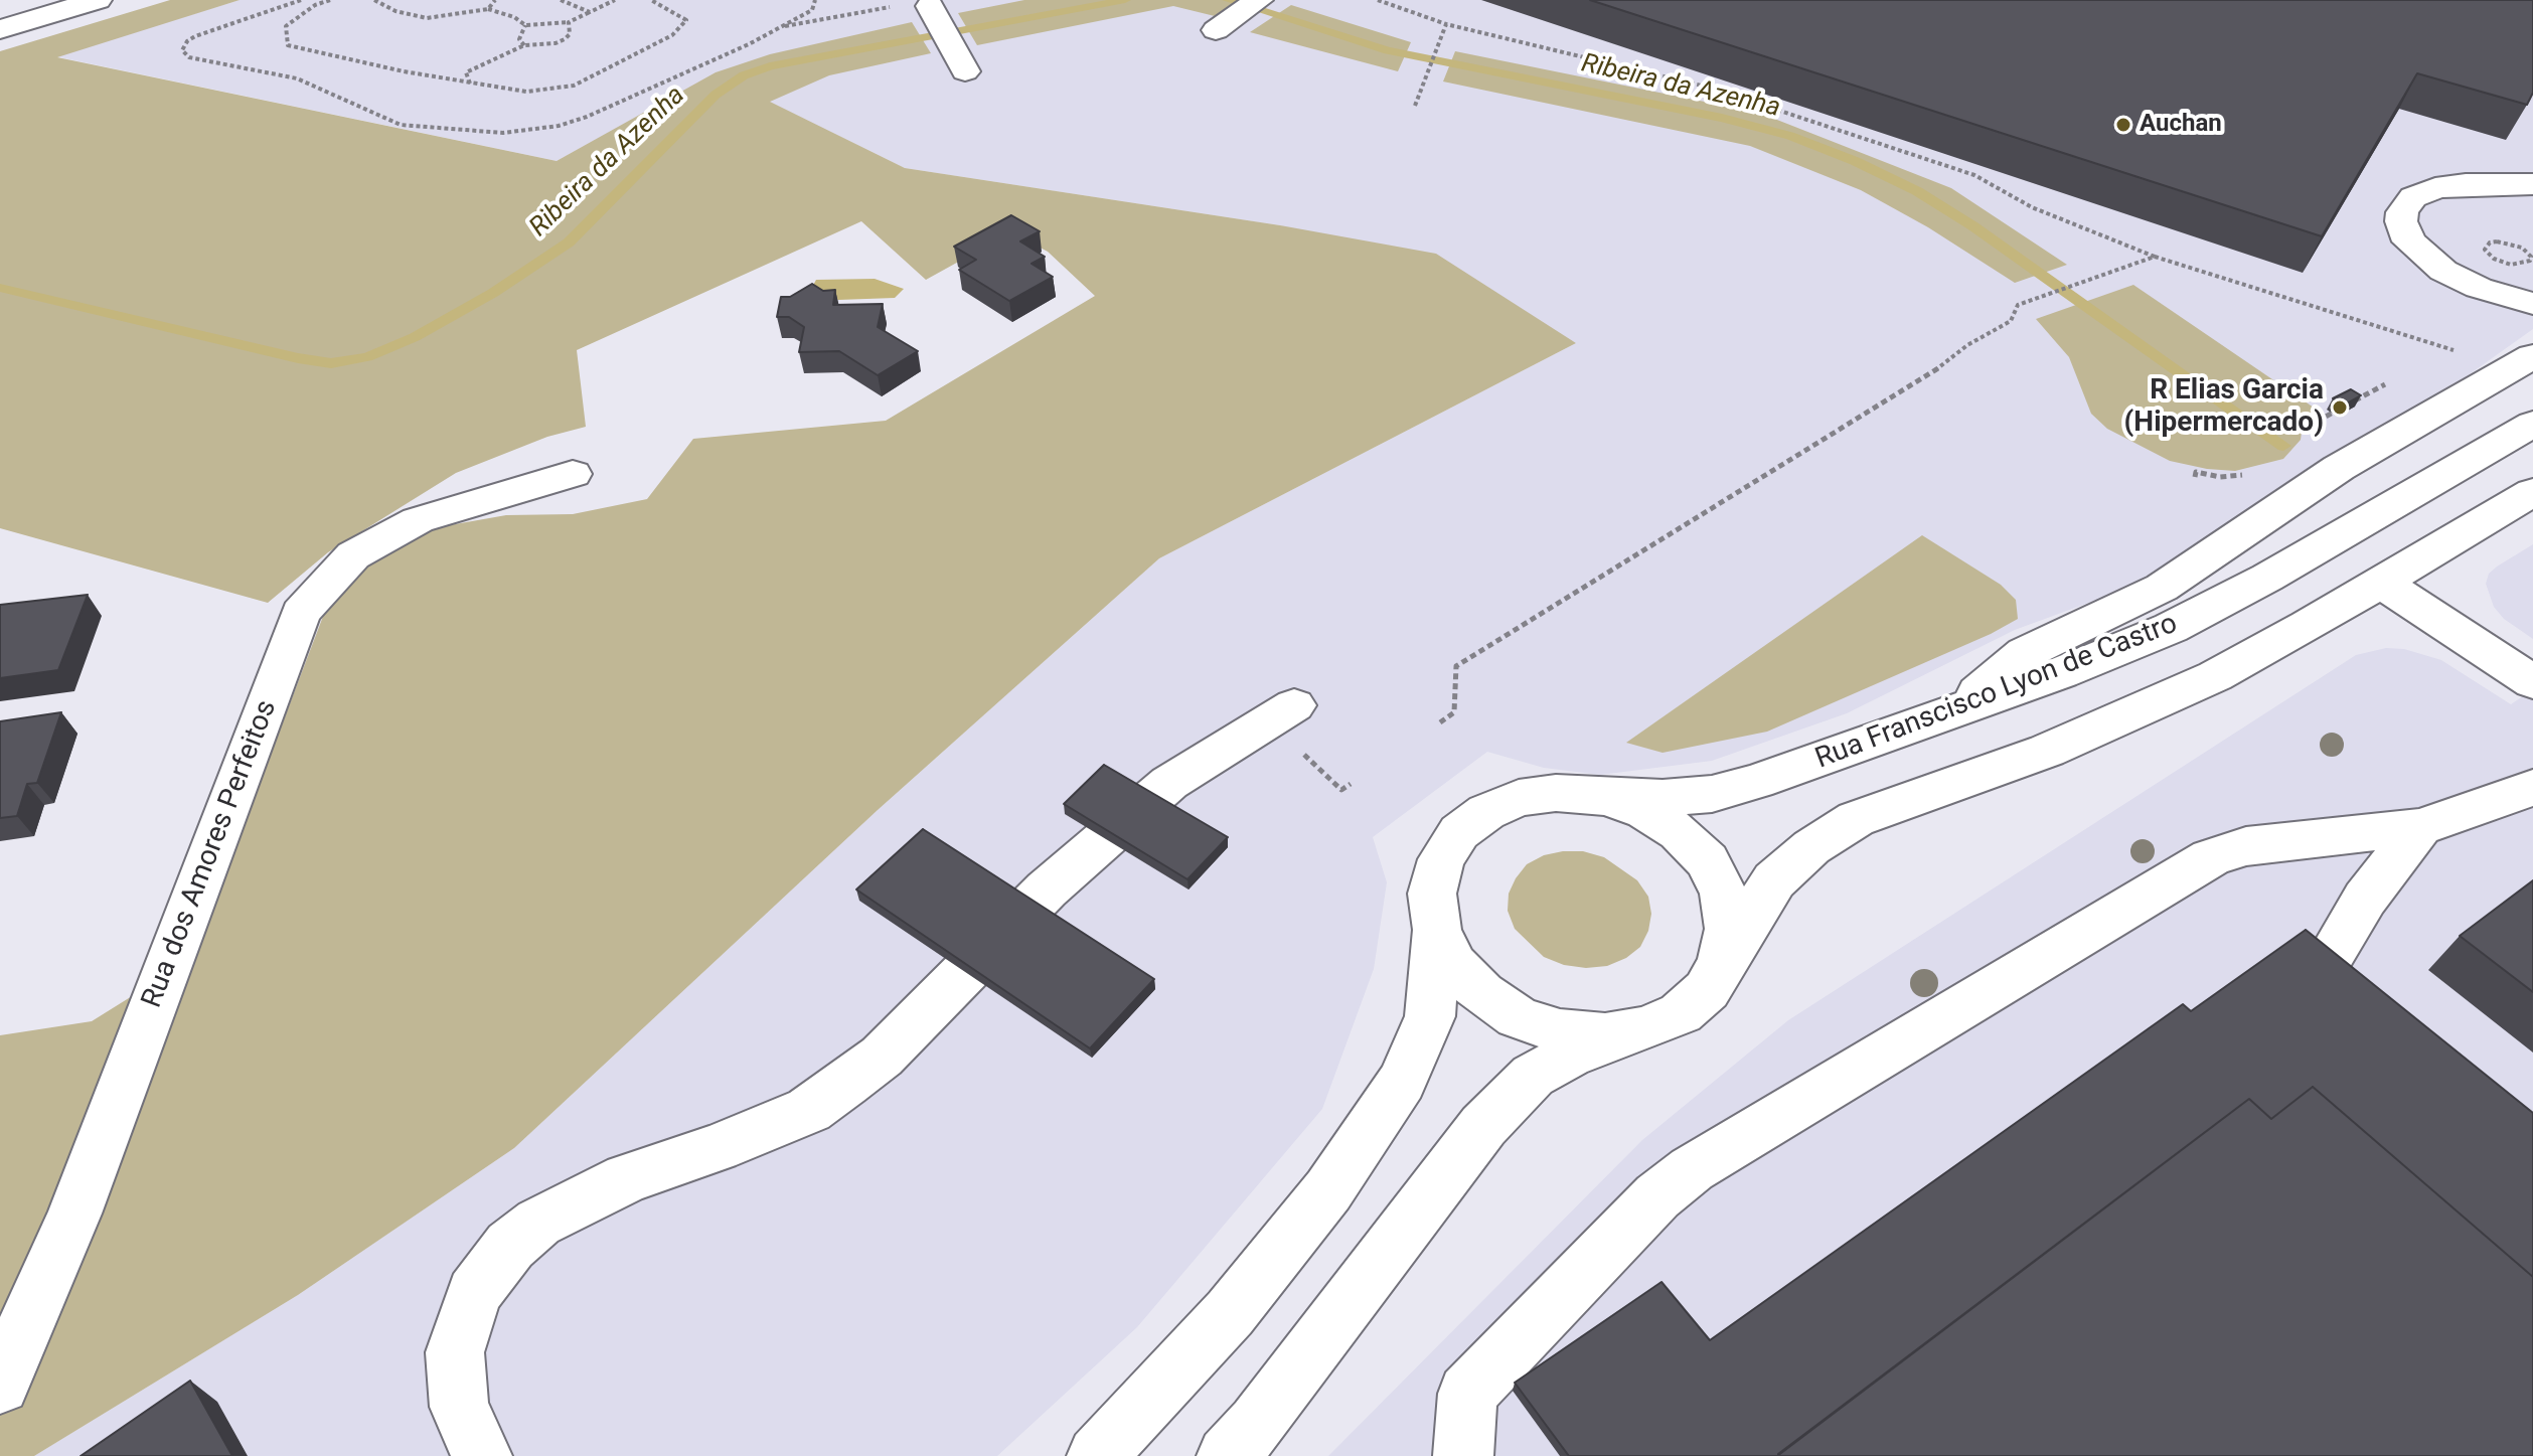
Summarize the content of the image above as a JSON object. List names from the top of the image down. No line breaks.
{"streets":{"main road":["Rua Franscisco Lyon de Castro","Rua dos Amores Perfeitos"]},"water":["Ribeira da Azenha"],"places":["Auchan","R Elias Garcia (Hipermercado)"]}
